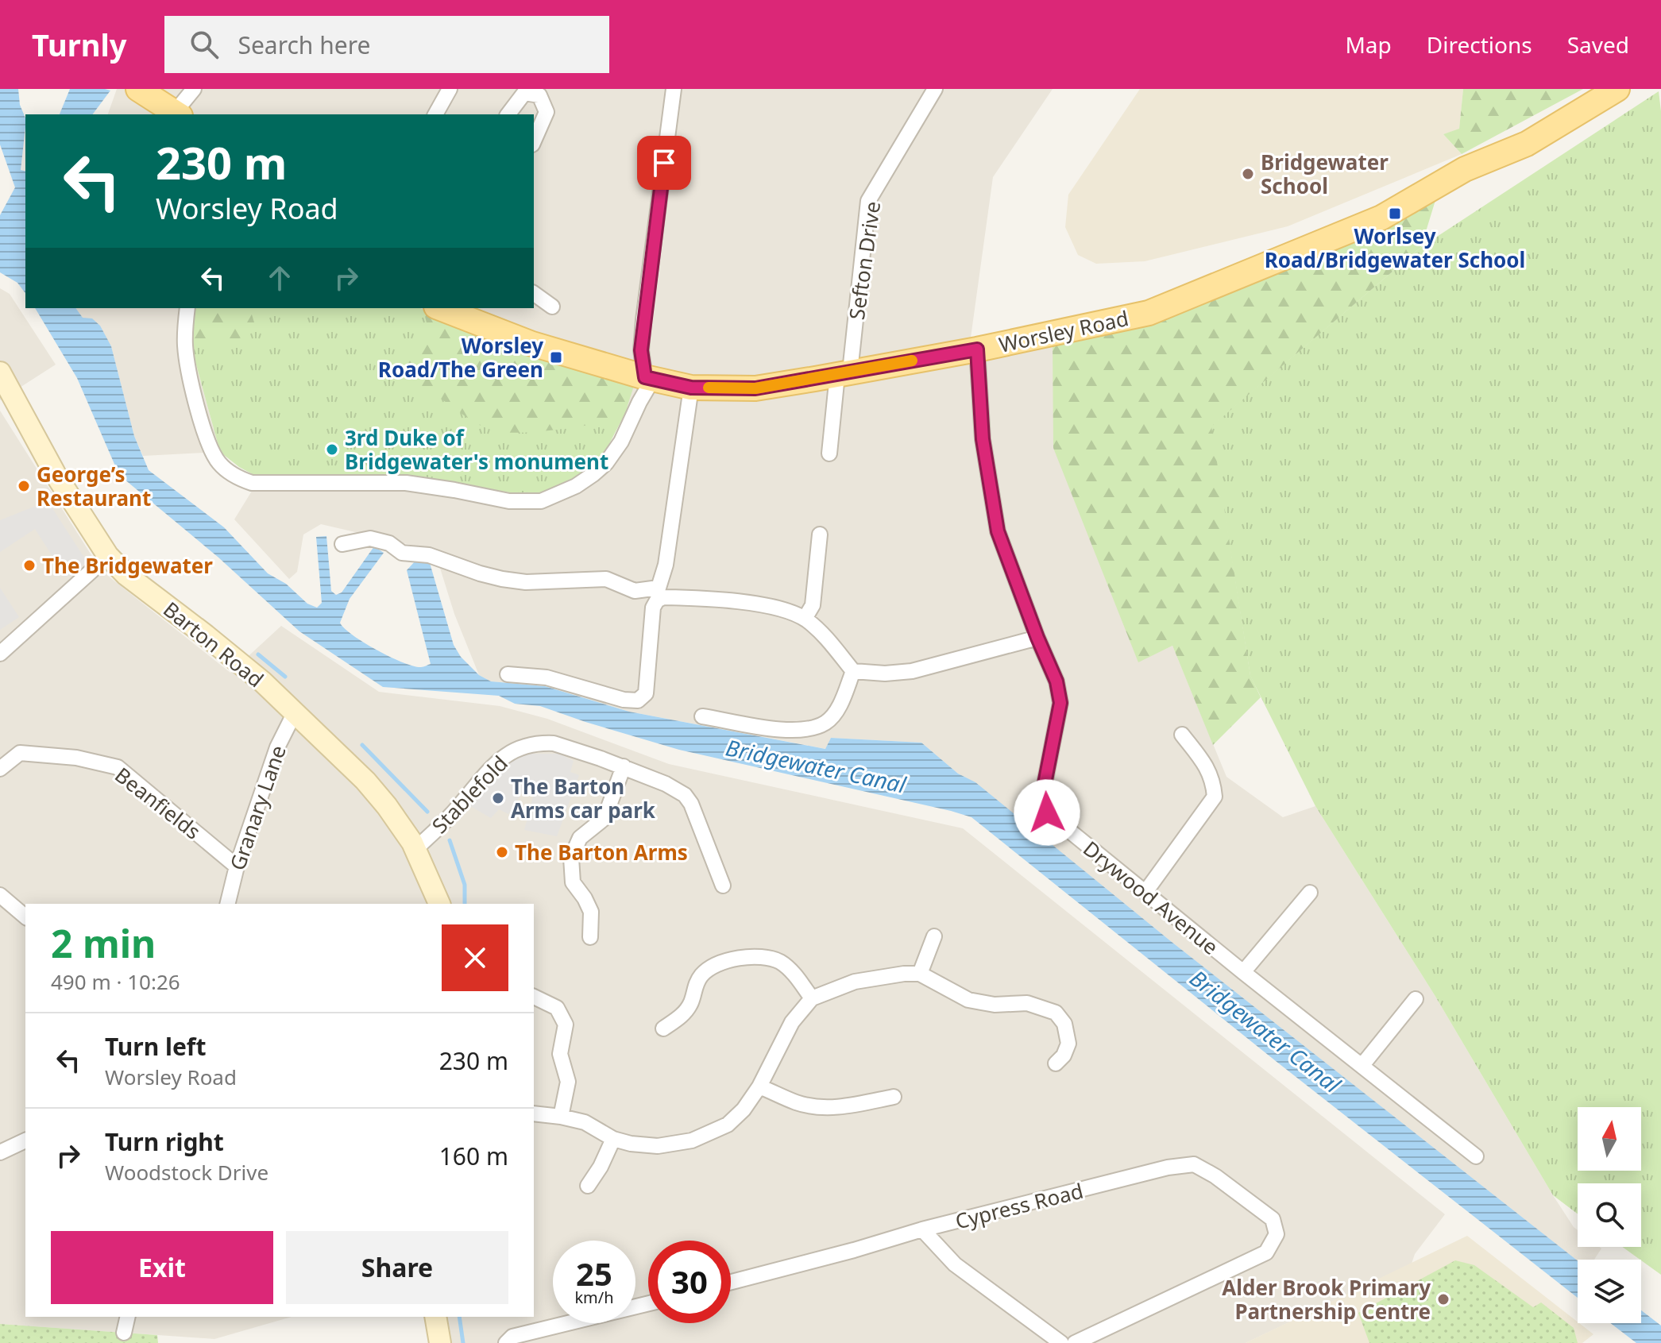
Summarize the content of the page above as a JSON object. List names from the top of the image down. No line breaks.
{"streets":{"main road":["Worsley Road","Barton Road"],"street":["Sefton Drive","Stablefold","Beanfields","Granary Lane","Drywood Avenue","Cypress Road"]},"crossings":[["Sefton Drive","Worsley Road"],["Worsley Road","Drywood Avenue"],["Barton Road","Stablefold"],["Barton Road","Granary Lane"],["Beanfields","Granary Lane"]],"water":["Bridgewater Canal"],"places":{"other":["Bridgewater School","3rd Duke of Bridgewater's monument","George’s Restaurant","The Bridgewater","The Barton Arms car park","The Barton Arms","Alder Brook Primary Partnership Centre"],"transit":["Worlsey Road/Bridgewater School","Worsley Road/The Green"]},"north":"top","page":{"header":"Turnly","search":"Search here","nav":["Map","Directions","Saved"],"turn":["230 m","Worsley Road"],"heading":["2 min","490 m · 10:26"],"list":[{"name":"Turn left","note":"Worsley Road","value":"230 m"},{"name":"Turn right","note":"Woodstock Drive","value":"160 m"}],"buttons":["Exit","Share"],"speed":"25 km/h","limit":"30"}}
